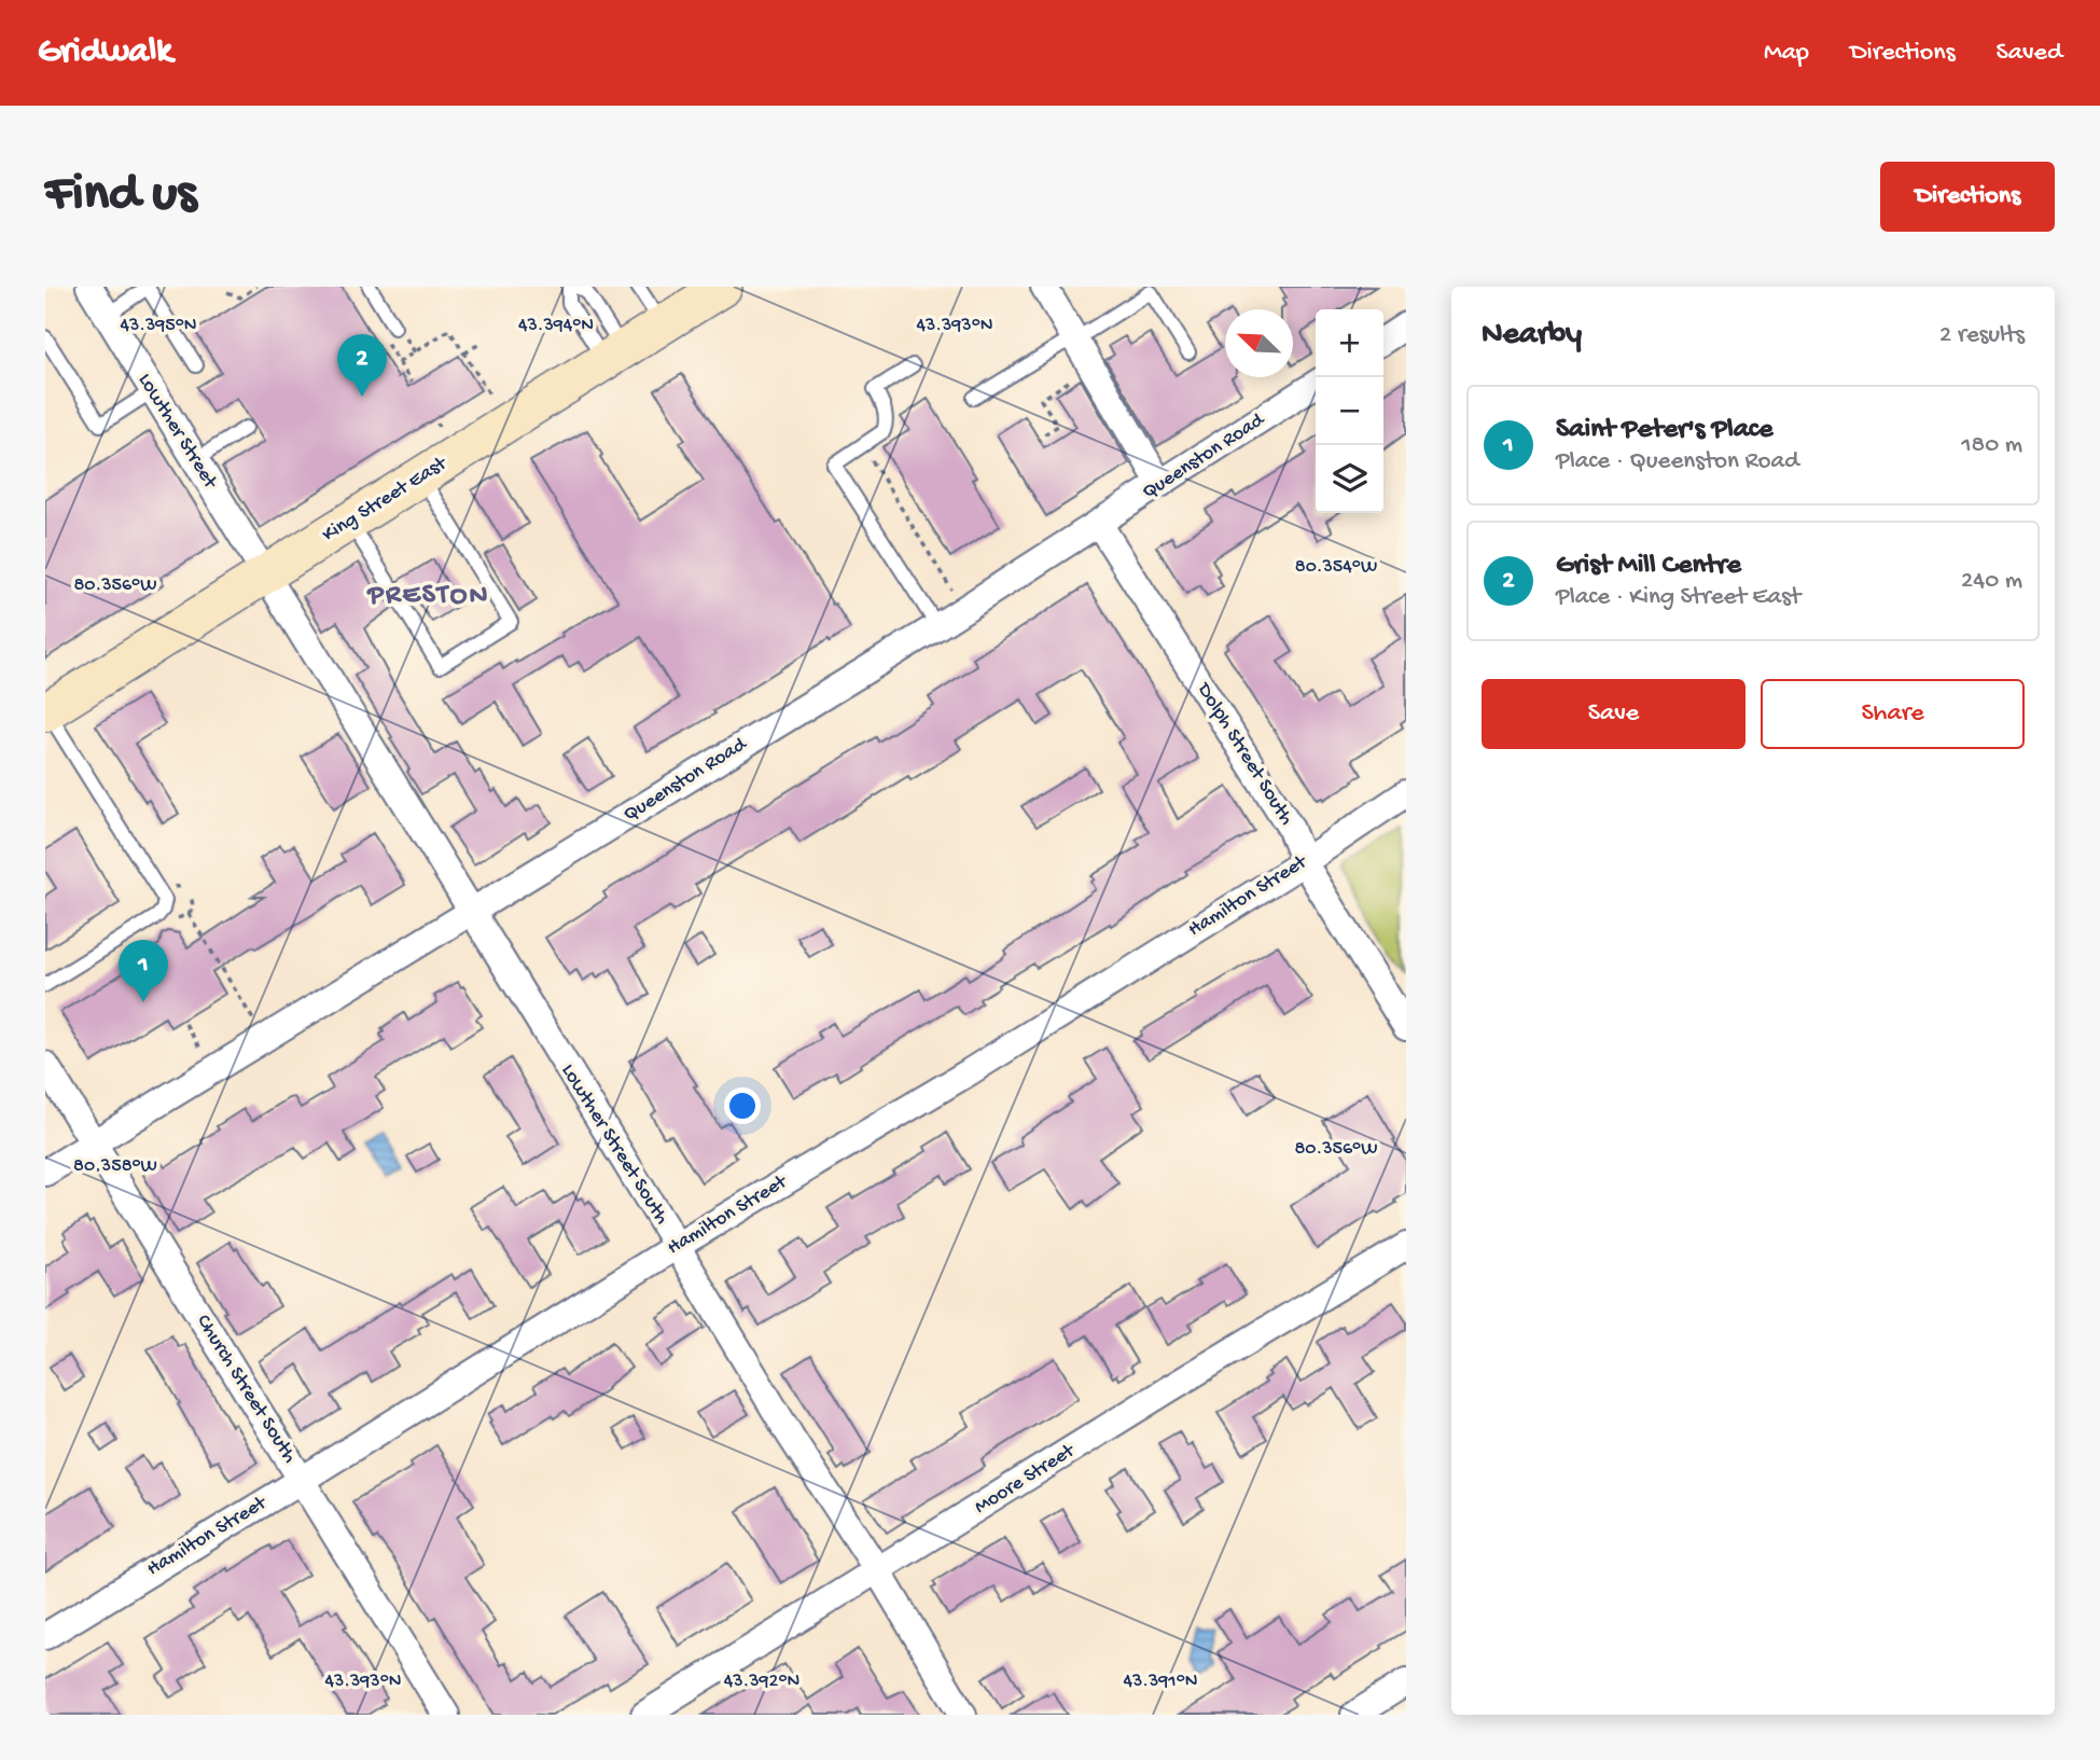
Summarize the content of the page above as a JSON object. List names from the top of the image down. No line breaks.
{"streets":{"main road":["King Street East"],"street":["Lowther Street","Queenston Road","Dolph Street South","Hamilton Street","Lowther Street South","Church Street South","Moore Street"]},"crossings":[["Lowther Street","King Street East"],["Lowther Street","Lowther Street South"],["Queenston Road","Dolph Street South"],["Queenston Road","Lowther Street South"],["Queenston Road","Church Street South"],["King Street East","Lowther Street South"],["Dolph Street South","Hamilton Street"],["Hamilton Street","Lowther Street South"],["Hamilton Street","Church Street South"],["Lowther Street South","Moore Street"]],"districts":["PRESTON"],"north":"top left","page":{"header":"Gridwalk","nav":["Map","Directions","Saved"],"buttons":["Directions",["Save","Share"]],"title":"Find us","heading":["Nearby","2 results"],"map_buttons":["+","−"],"pins":["2","1"],"list":[{"mark":"1","name":"Saint Peter's Place","note":"Place · Queenston Road","value":"180 m"},{"mark":"2","name":"Grist Mill Centre","note":"Place · King Street East","value":"240 m"}]},"coordinates":["43.395°N","43.394°N","43.393°N","80.354°W","80.356°W","80.358°W","43.392°N","43.391°N"]}
